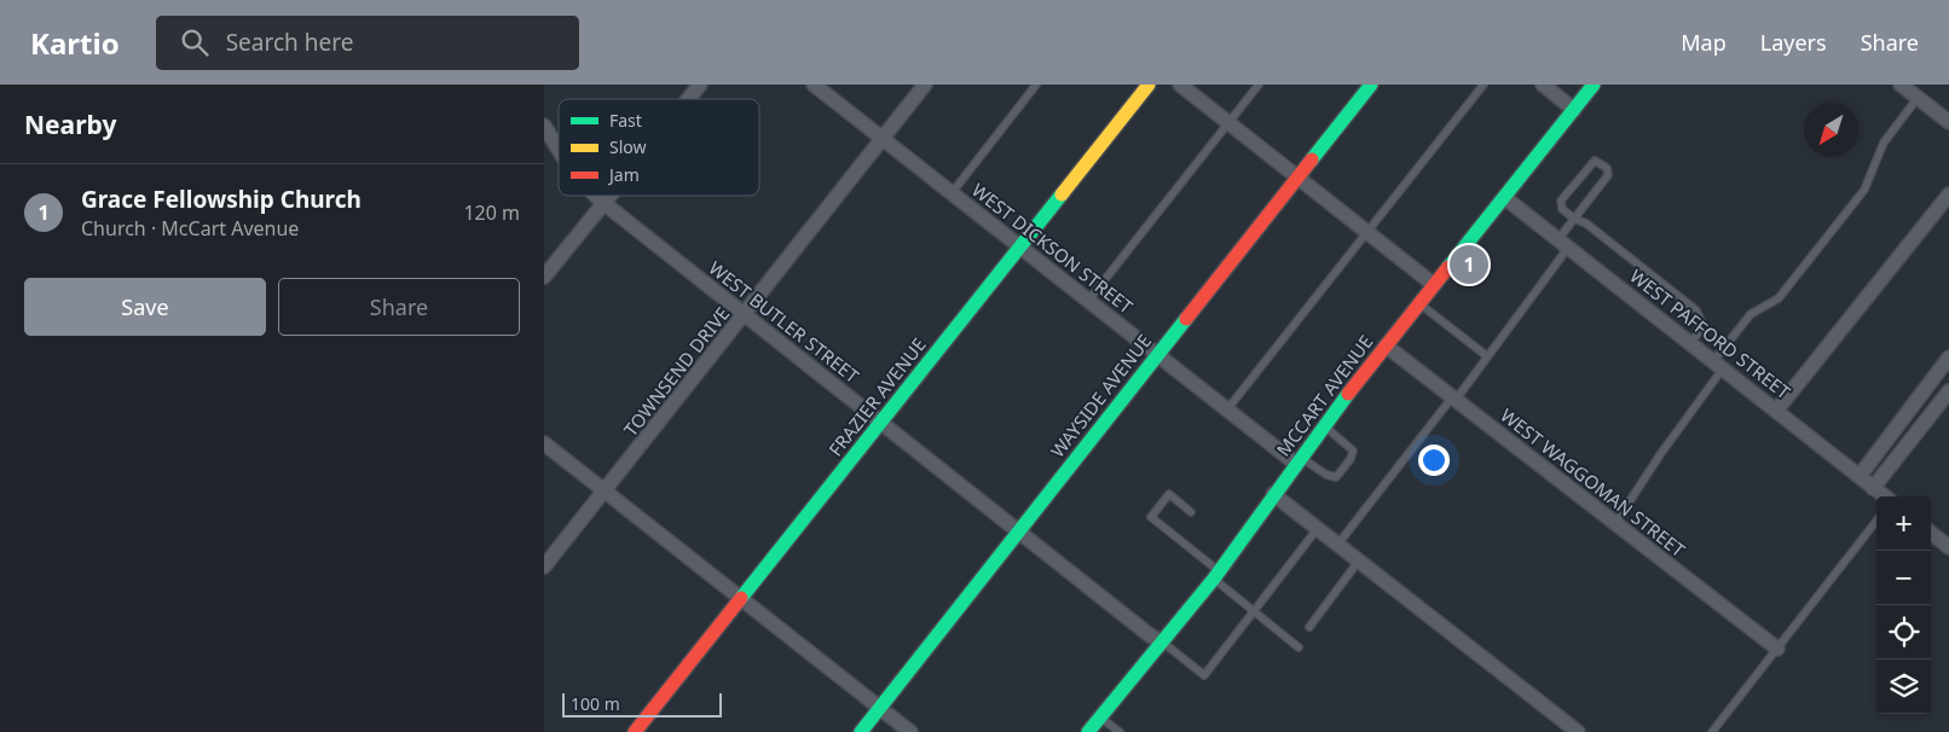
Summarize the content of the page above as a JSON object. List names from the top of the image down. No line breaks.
{"streets":{"street":["WEST DICKSON STREET","WEST BUTLER STREET","WEST PAFFORD STREET","TOWNSEND DRIVE","WAYSIDE AVENUE","MCCART AVENUE","FRAZIER AVENUE","WEST WAGGOMAN STREET"]},"crossings":[["WEST DICKSON STREET","TOWNSEND DRIVE"],["WEST DICKSON STREET","WAYSIDE AVENUE"],["WEST DICKSON STREET","MCCART AVENUE"],["WEST DICKSON STREET","FRAZIER AVENUE"],["WEST BUTLER STREET","TOWNSEND DRIVE"],["WEST BUTLER STREET","WAYSIDE AVENUE"],["WEST BUTLER STREET","MCCART AVENUE"],["WEST BUTLER STREET","FRAZIER AVENUE"],["WEST PAFFORD STREET","MCCART AVENUE"],["MCCART AVENUE","WEST WAGGOMAN STREET"]],"legend":["Fast","Slow","Jam"],"scale_bar":"100 m","north":"bottom left","page":{"header":"Kartio","search":"Search here","nav":["Map","Layers","Share"],"heading":"Nearby","list":[{"mark":"1","name":"Grace Fellowship Church","note":"Church · McCart Avenue","value":"120 m"}],"pins":"1","buttons":["Save","Share"],"map_buttons":["+","−"],"scale":"100 m"}}
